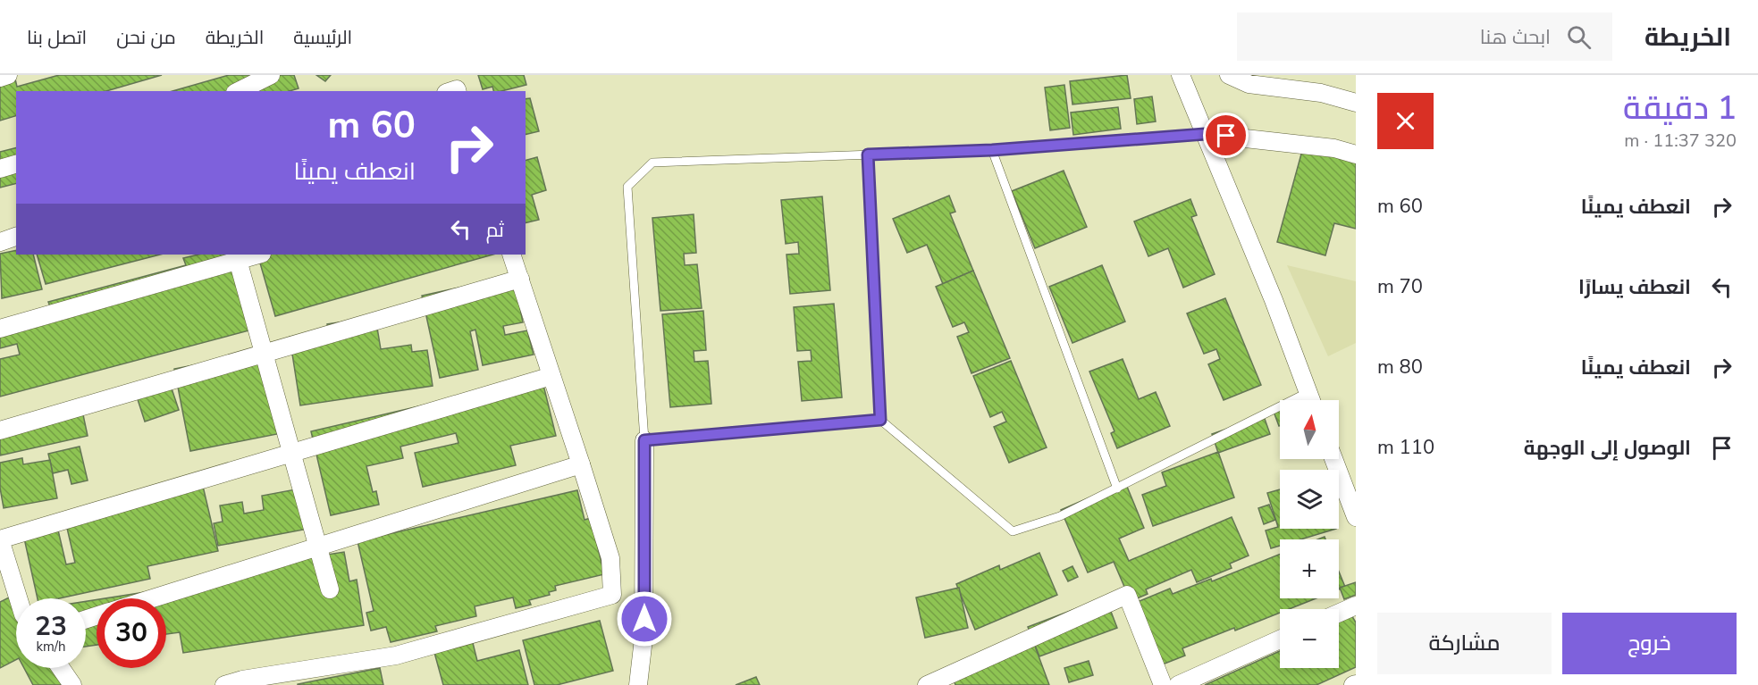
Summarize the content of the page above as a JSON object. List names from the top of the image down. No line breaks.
{"north":"top","page":{"header":"الخريطة","search":"ابحث هنا","nav":["الرئيسية","الخريطة","من نحن","اتصل بنا"],"heading":["1 دقيقة","320 m · 11:37"],"turn":["60 m","انعطف يمينًا"],"list":[{"name":"انعطف يمينًا","value":"60 m"},{"name":"انعطف يسارًا","value":"70 m"},{"name":"انعطف يمينًا","value":"80 m"},{"name":"الوصول إلى الوجهة","value":"110 m"}],"then":"ثم","map_buttons":["+","−"],"speed":"23 km/h","limit":"30","buttons":["خروج","مشاركة"]}}
